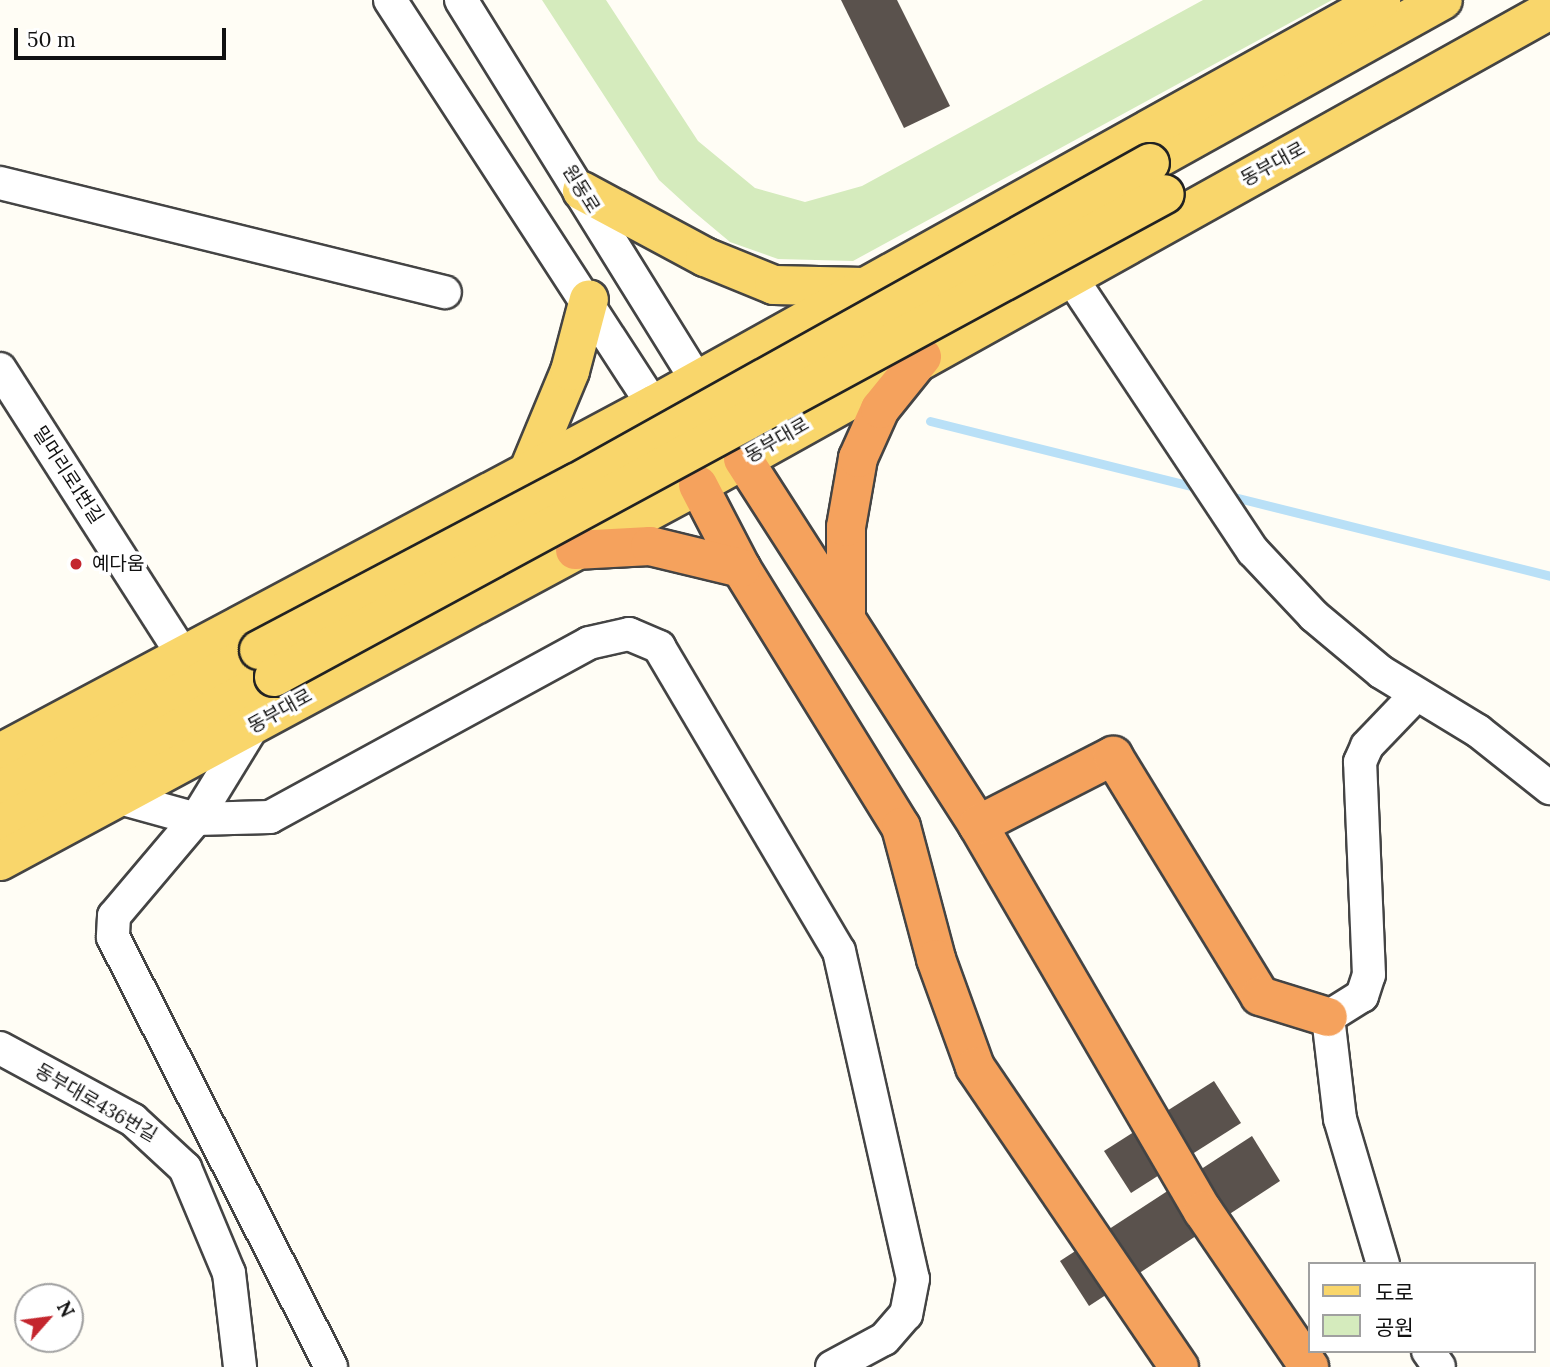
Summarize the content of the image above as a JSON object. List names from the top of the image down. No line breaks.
{"streets":{"main road":["동부대로"],"street":["원동로","밀머리로1번길","동부대로436번길"]},"crossings":[["동부대로","원동로"]],"places":["예다움"],"legend":["도로","공원"],"scale_bar":"50 m","north":"top right"}
